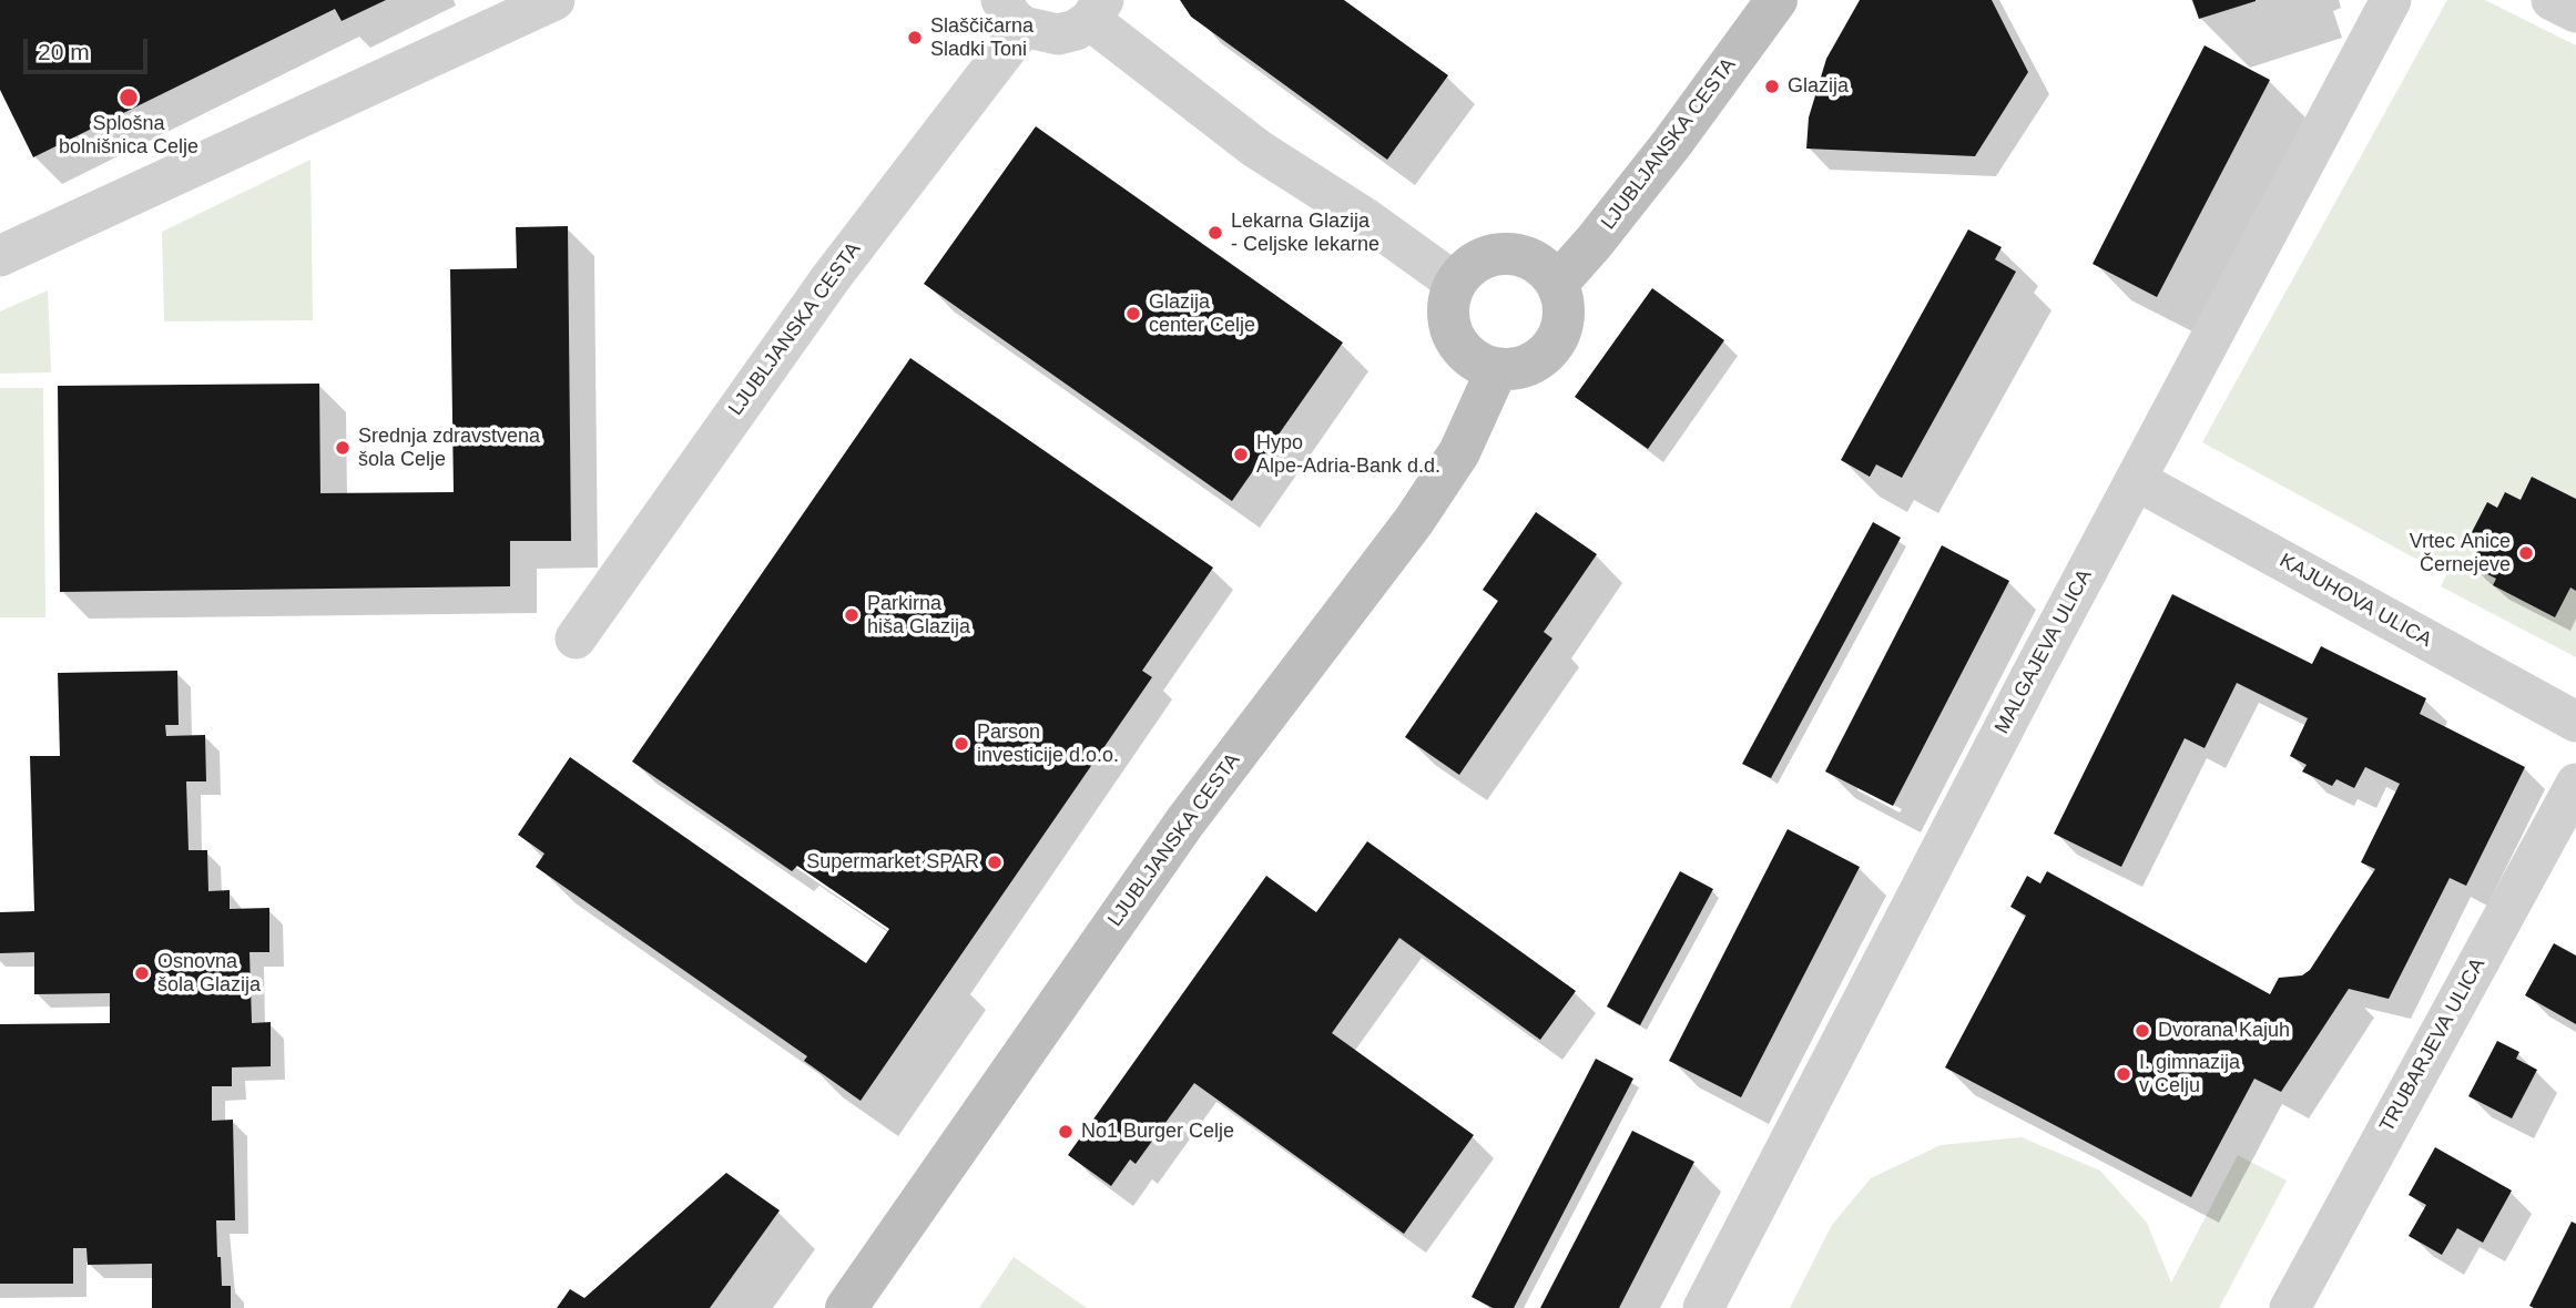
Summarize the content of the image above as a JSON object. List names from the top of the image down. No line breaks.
{"streets":{"street":["LJUBLJANSKA CESTA","KAJUHOVA ULICA","MALGAJEVA ULICA","TRUBARJEVA ULICA"]},"crossings":[["KAJUHOVA ULICA","MALGAJEVA ULICA"]],"places":["Slaščičarna Sladki Toni","Glazija","Splošna bolnišnica Celje","Lekarna Glazija - Celjske lekarne","Glazija center Celje","Srednja zdravstvena šola Celje","Hypo Alpe-Adria-Bank d.d.","Vrtec Anice Černejeve","Parkirna hiša Glazija","Parson investicije d.o.o.","Supermarket SPAR","Osnovna šola Glazija","Dvorana Kajuh","I. gimnazija v Celju","No1 Burger Celje"],"scale_bar":"20 m"}
